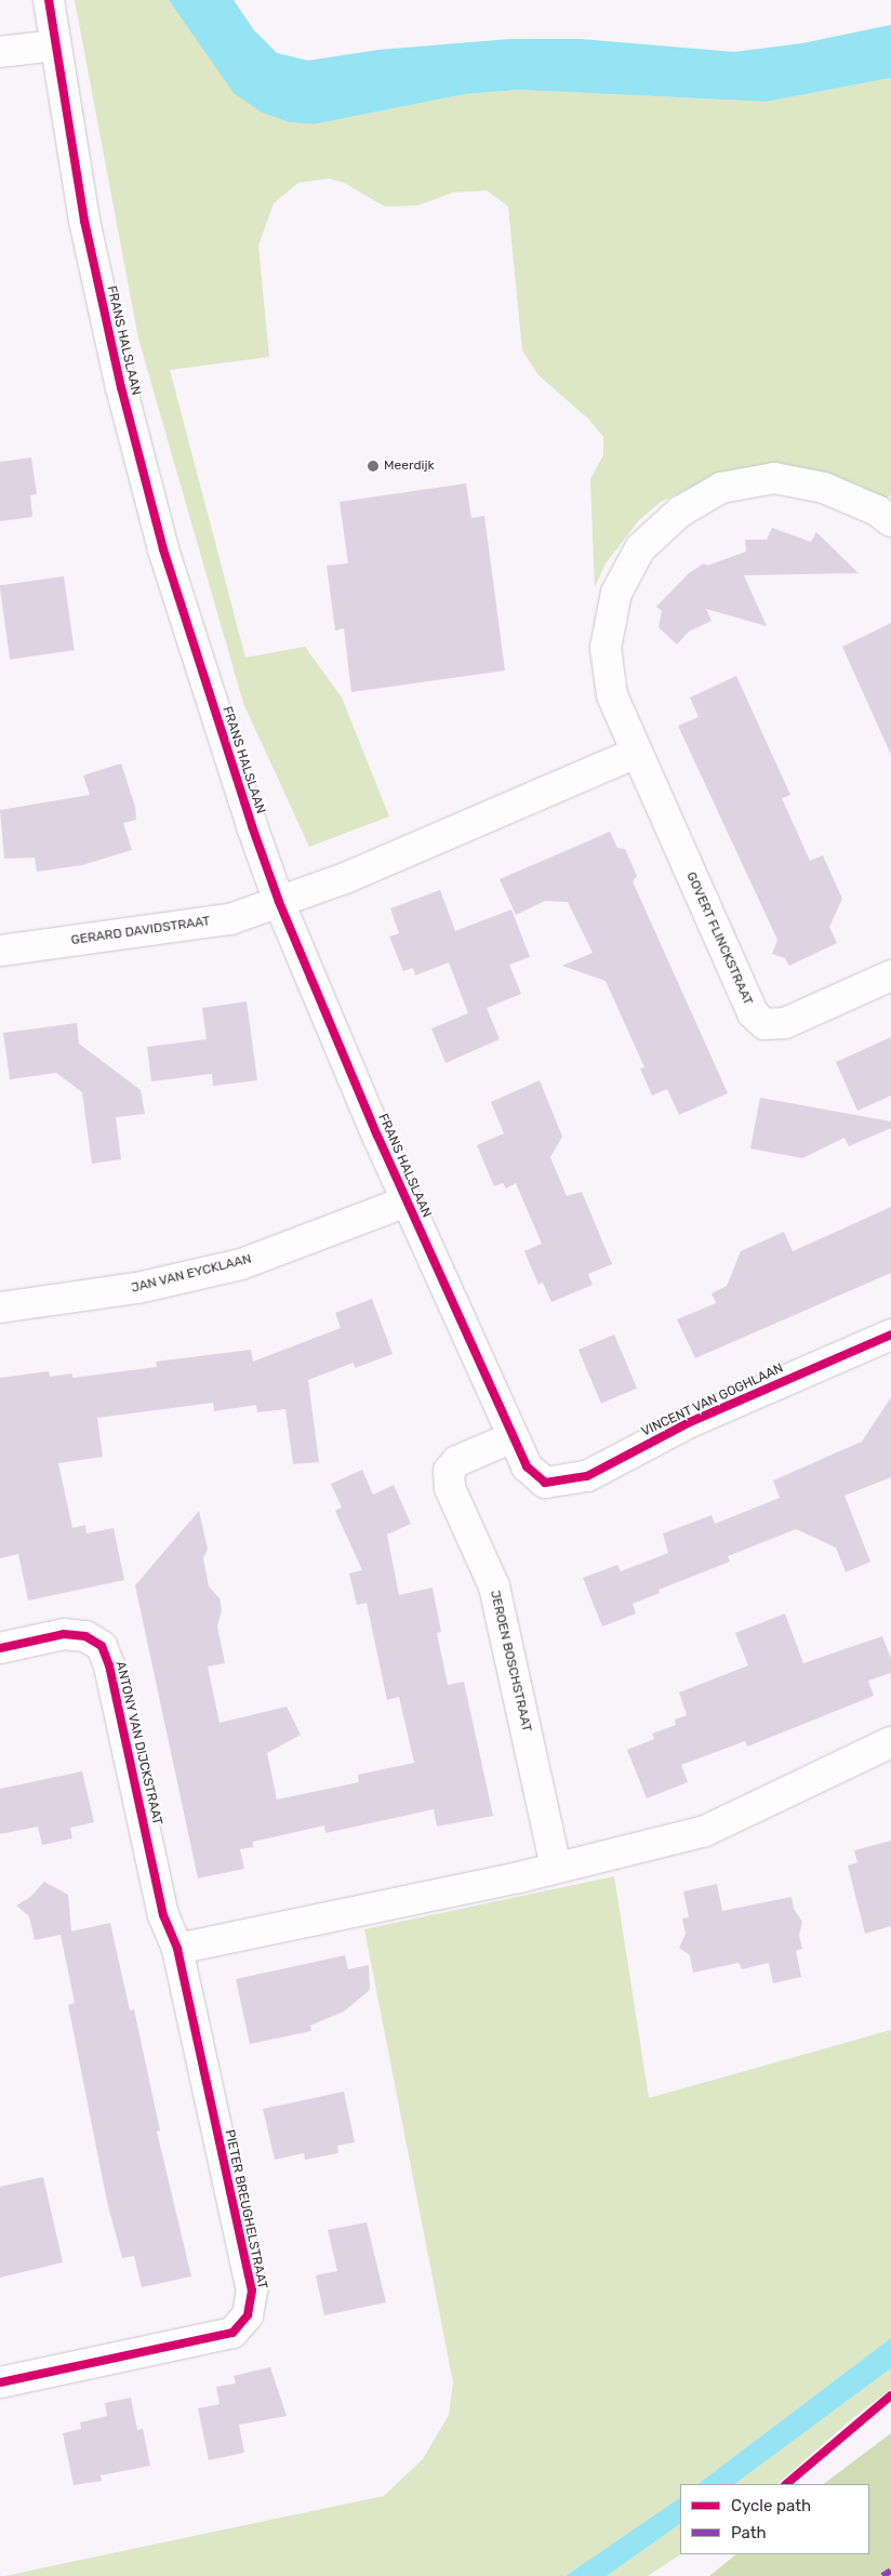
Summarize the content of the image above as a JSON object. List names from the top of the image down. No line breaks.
{"streets":{"street":["FRANS HALSLAAN","GERARD DAVIDSTRAAT","GOVERT FLINCKSTRAAT","JAN VAN EYCKLAAN","VINCENT VAN GOGHLAAN","JEROEN BOSCHSTRAAT","ANTONY VAN DIJCKSTRAAT","PIETER BREUGHELSTRAAT"]},"crossings":[["FRANS HALSLAAN","GERARD DAVIDSTRAAT"],["FRANS HALSLAAN","JAN VAN EYCKLAAN"],["FRANS HALSLAAN","VINCENT VAN GOGHLAAN"],["FRANS HALSLAAN","JEROEN BOSCHSTRAAT"],["ANTONY VAN DIJCKSTRAAT","PIETER BREUGHELSTRAAT"]],"places":["Meerdijk"],"legend":["Cycle path","Path"]}
